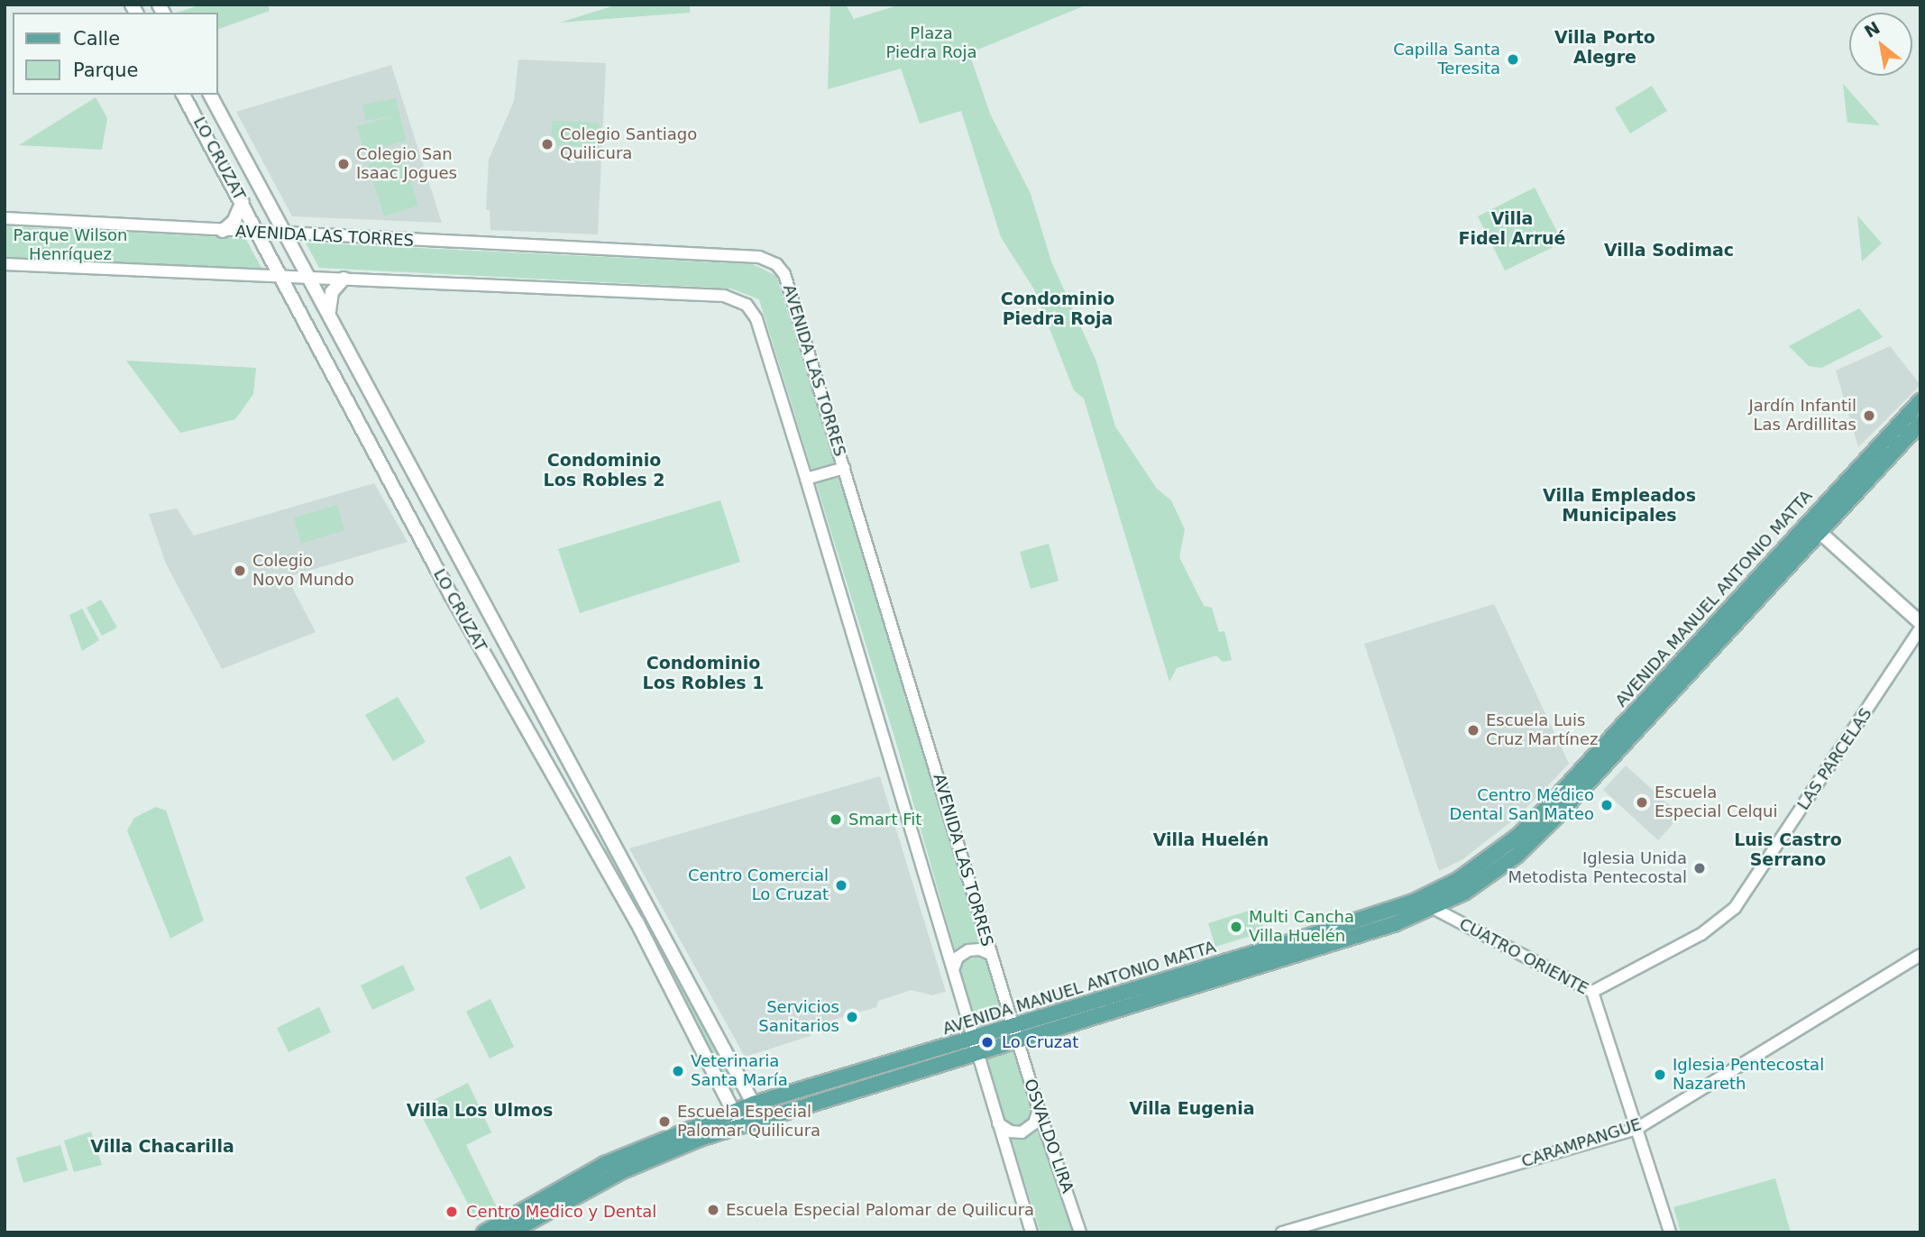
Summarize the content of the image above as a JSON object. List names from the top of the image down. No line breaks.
{"streets":{"main road":["LO CRUZAT","AVENIDA MANUEL ANTONIO MATTA"],"street":["AVENIDA LAS TORRES","LAS PARCELAS","CUATRO ORIENTE","OSVALDO LIRA","CARAMPANGUE"]},"crossings":[["LO CRUZAT","AVENIDA LAS TORRES"],["LO CRUZAT","AVENIDA MANUEL ANTONIO MATTA"],["AVENIDA LAS TORRES","AVENIDA MANUEL ANTONIO MATTA"],["AVENIDA LAS TORRES","OSVALDO LIRA"],["AVENIDA MANUEL ANTONIO MATTA","CUATRO ORIENTE"],["AVENIDA MANUEL ANTONIO MATTA","OSVALDO LIRA"],["LAS PARCELAS","CUATRO ORIENTE"],["CUATRO ORIENTE","CARAMPANGUE"]],"districts":["Villa Porto Alegre","Villa Fidel Arrué","Villa Sodimac","Condominio Piedra Roja","Condominio Los Robles 2","Villa Empleados Municipales","Condominio Los Robles 1","Villa Huelén","Luis Castro Serrano","Villa Eugenia","Villa Los Ulmos","Villa Chacarilla"],"parks":["Plaza Piedra Roja","Parque Wilson Henríquez"],"places":["Capilla Santa Teresita","Colegio Santiago Quilicura","Colegio San Isaac Jogues","Jardín Infantil Las Ardillitas","Colegio Novo Mundo","Escuela Luis Cruz Martínez","Escuela Especial Celqui","Centro Médico Dental San Mateo","Smart Fit","Iglesia Unida Metodista Pentecostal","Centro Comercial Lo Cruzat","Multi Cancha Villa Huelén","Servicios Sanitarios","Lo Cruzat","Veterinaria Santa María","Iglesia Pentecostal Nazareth","Escuela Especial Palomar Quilicura","Escuela Especial Palomar de Quilicura","Centro Medico y Dental"],"legend":["Calle","Parque"],"north":"top left"}
